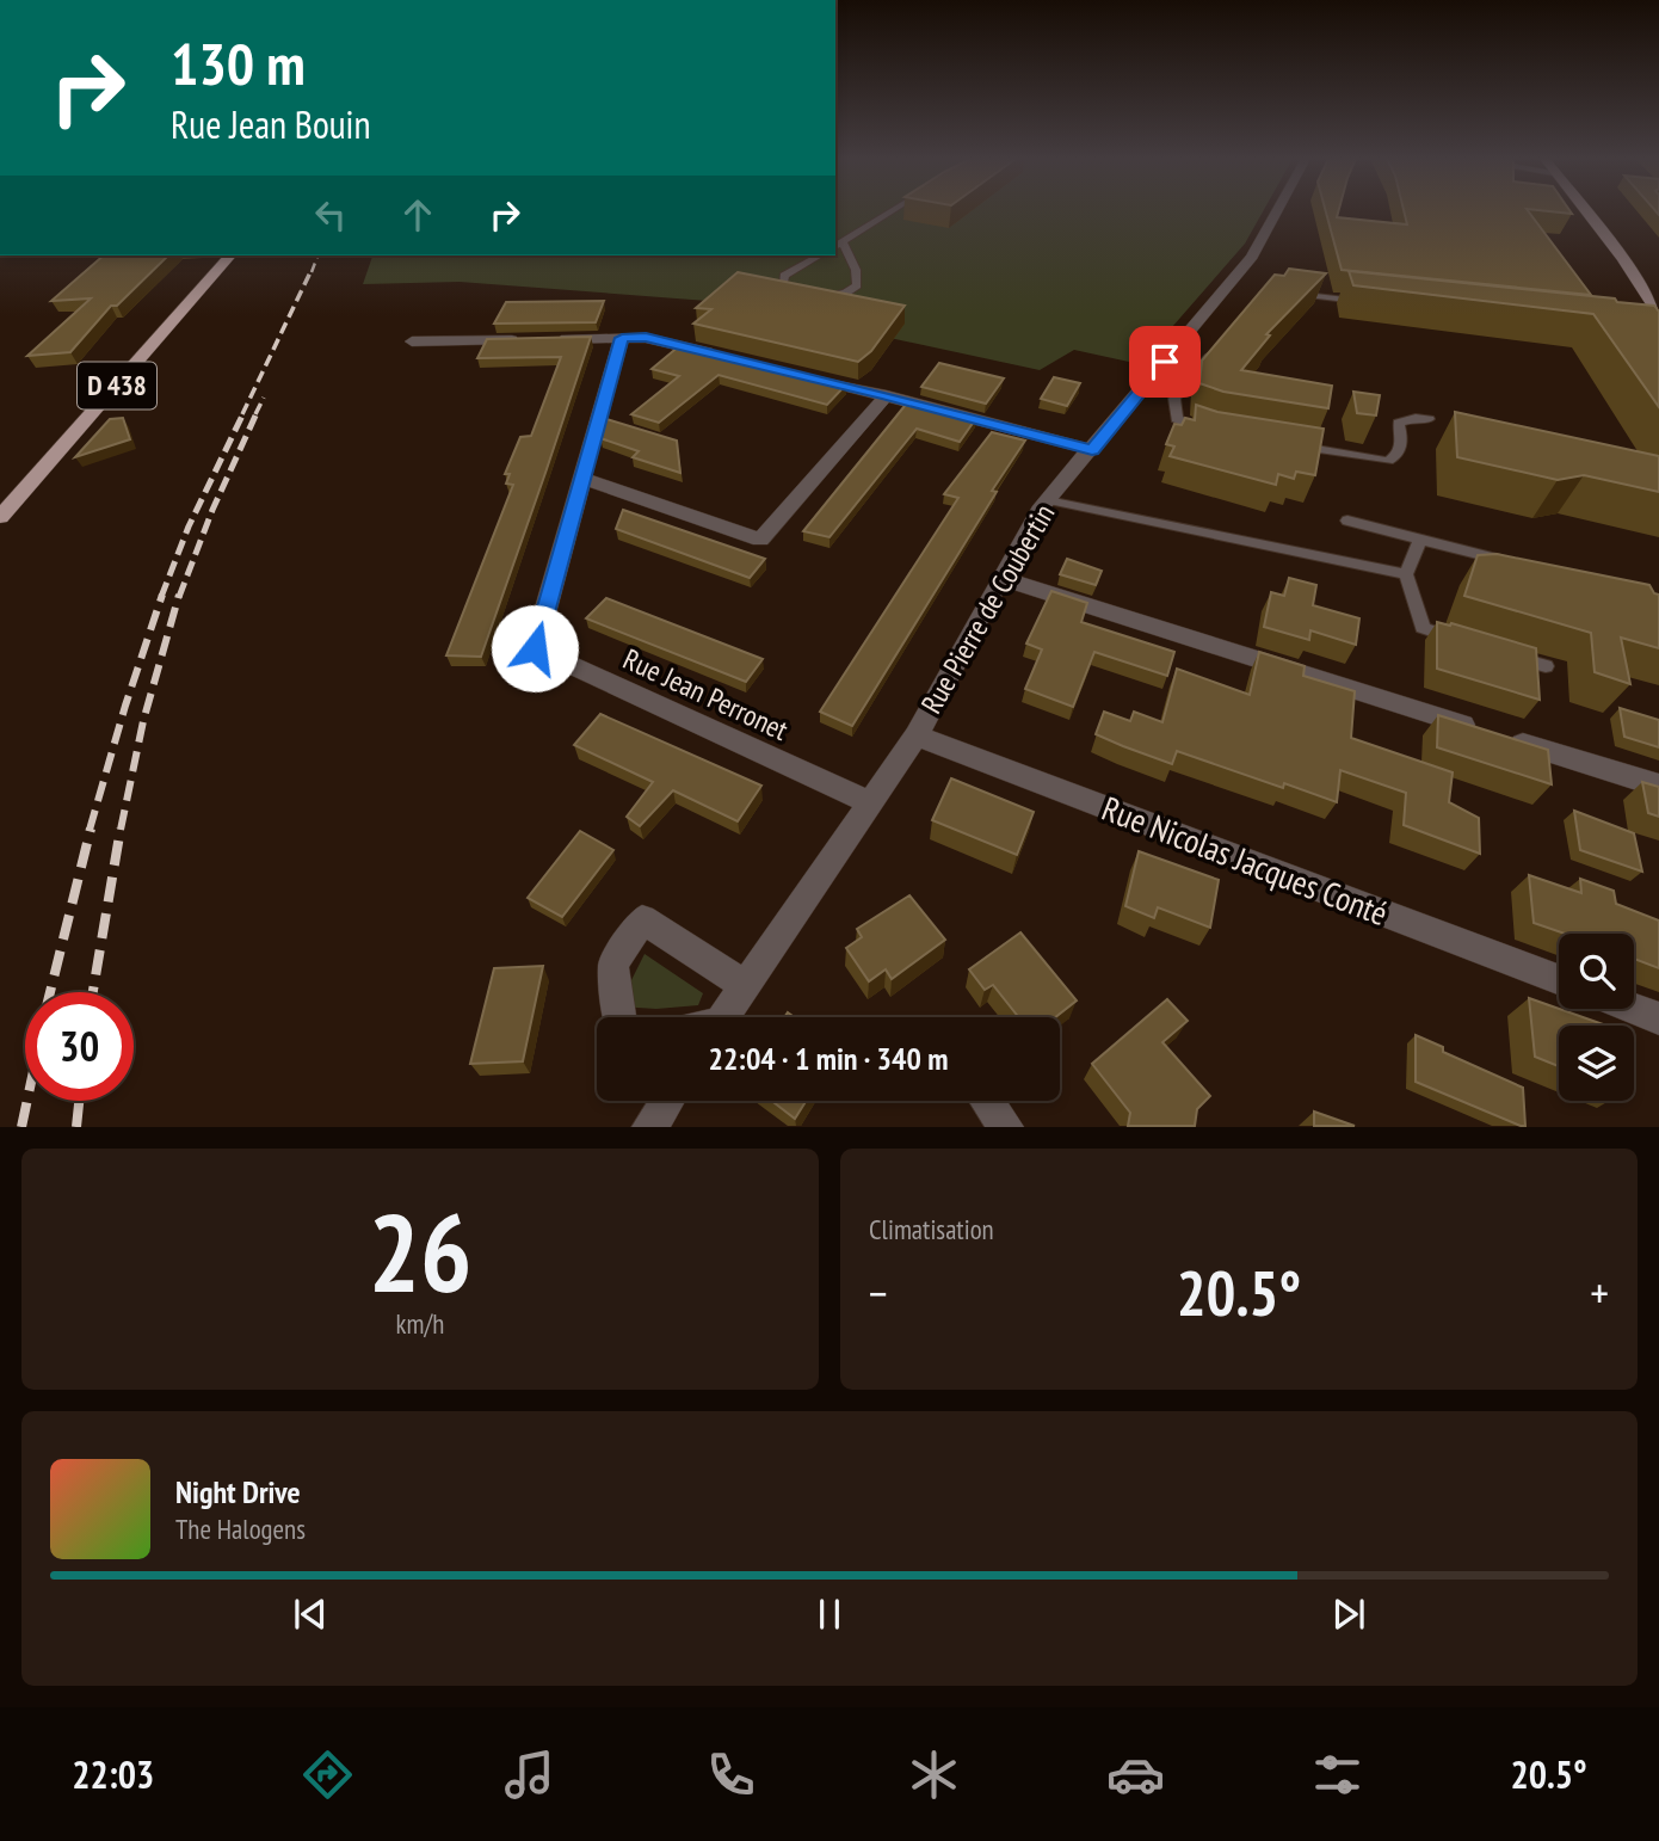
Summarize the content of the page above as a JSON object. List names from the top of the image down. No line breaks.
{"streets":{"main road":["D 438"],"street":["Rue Pierre de Coubertin","Rue Jean Perronet","Rue Nicolas Jacques Conté"]},"crossings":[["Rue Pierre de Coubertin","Rue Jean Perronet"],["Rue Pierre de Coubertin","Rue Nicolas Jacques Conté"]],"page":{"turn":["130 m","Rue Jean Bouin"],"limit":"30","trip":"22:04 · 1 min · 340 m","tile":[["26","km/h"],"Climatisation"],"heat":["−","20.5°","+"],"song":["Night Drive","The Halogens"],"tabs":["22:03","20.5°"]}}
